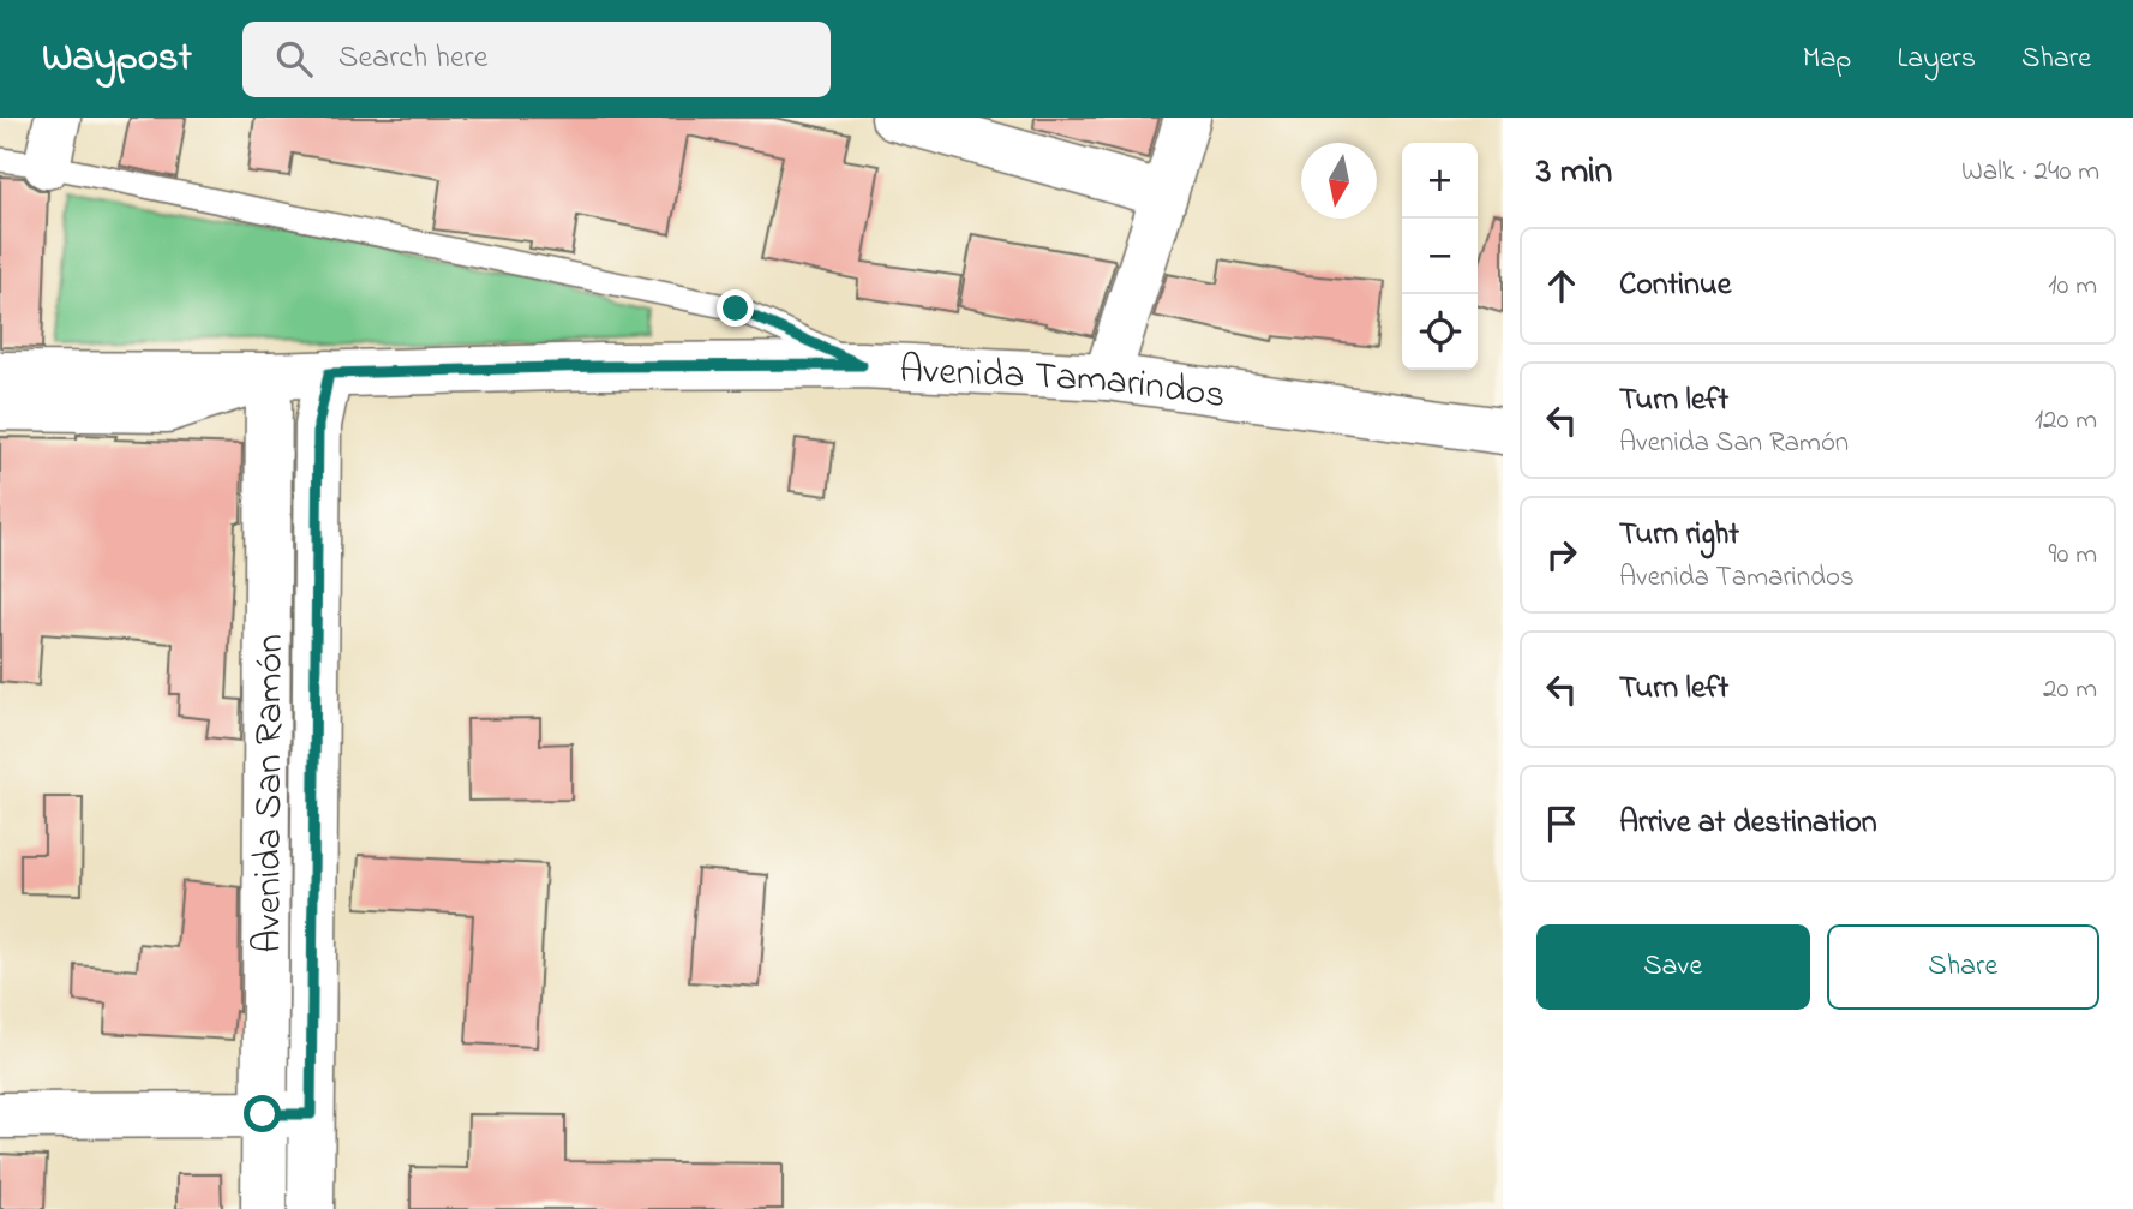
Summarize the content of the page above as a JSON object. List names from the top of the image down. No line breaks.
{"streets":{"street":["Avenida Tamarindos","Avenida San Ramón"]},"crossings":[["Avenida Tamarindos","Avenida San Ramón"]],"north":"bottom","page":{"header":"Waypost","search":"Search here","nav":["Map","Layers","Share"],"heading":["3 min","Walk · 240 m"],"map_buttons":["+","−"],"list":[["Continue","10 m"],["Turn left","Avenida San Ramón","120 m"],["Turn right","Avenida Tamarindos","90 m"],["Turn left","20 m"],"Arrive at destination"],"buttons":["Save","Share"]}}
